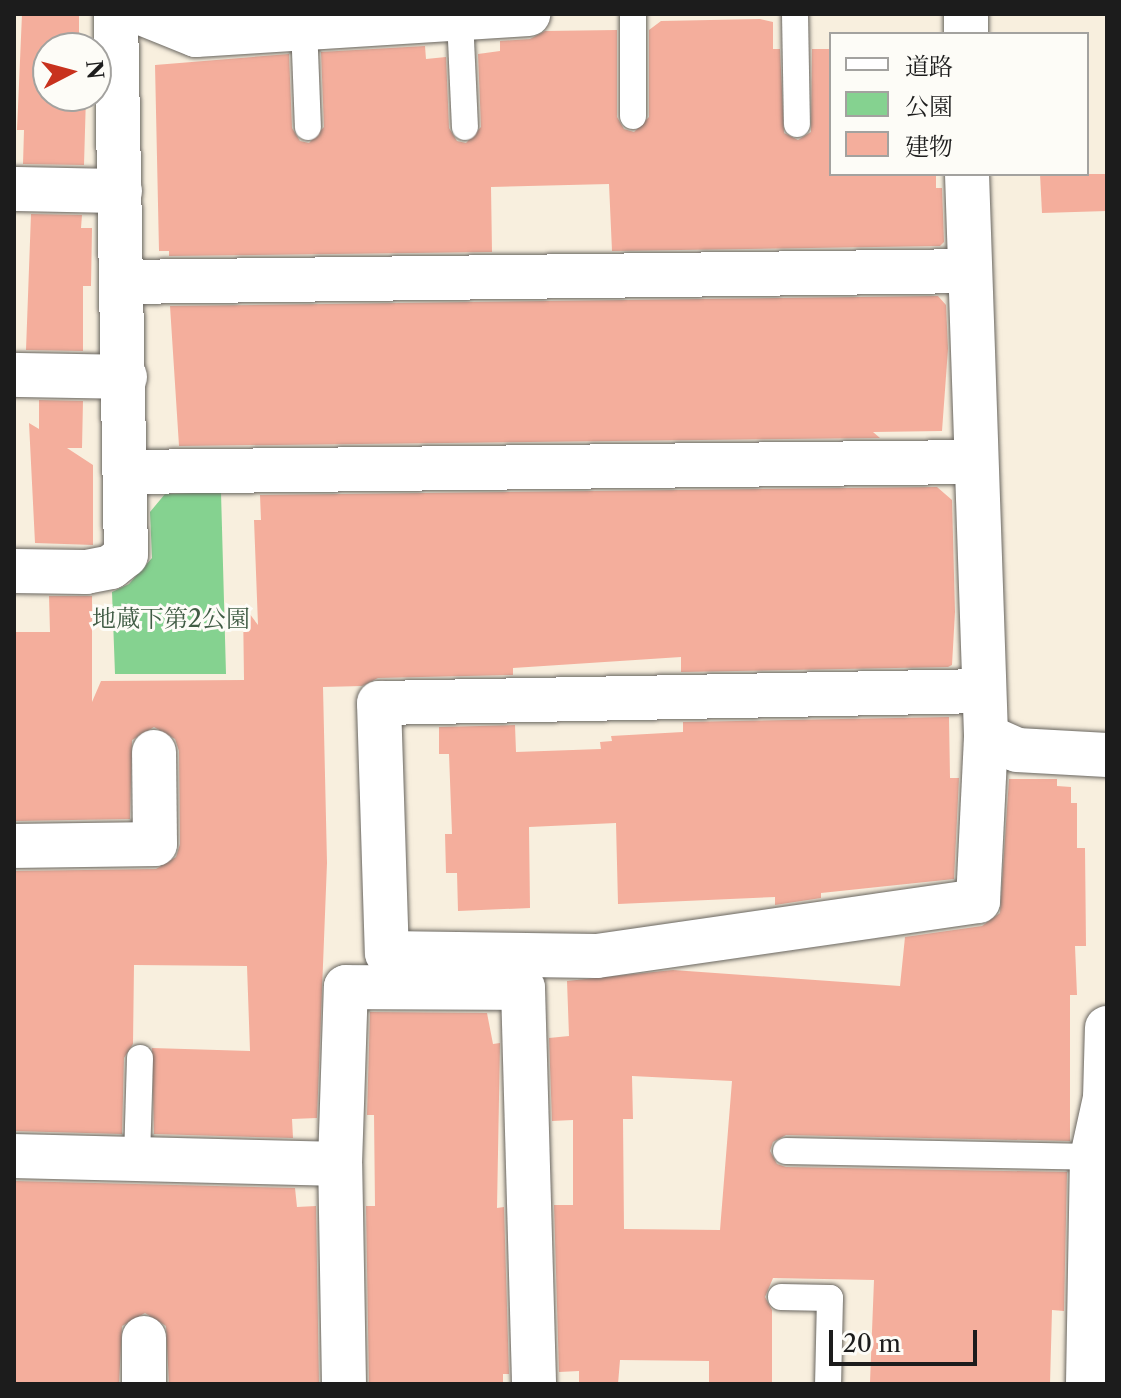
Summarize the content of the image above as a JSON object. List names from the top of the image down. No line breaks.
{"parks":["地蔵下第2公園"],"legend":["道路","公園","建物"],"scale_bar":"20 m","north":"right"}
